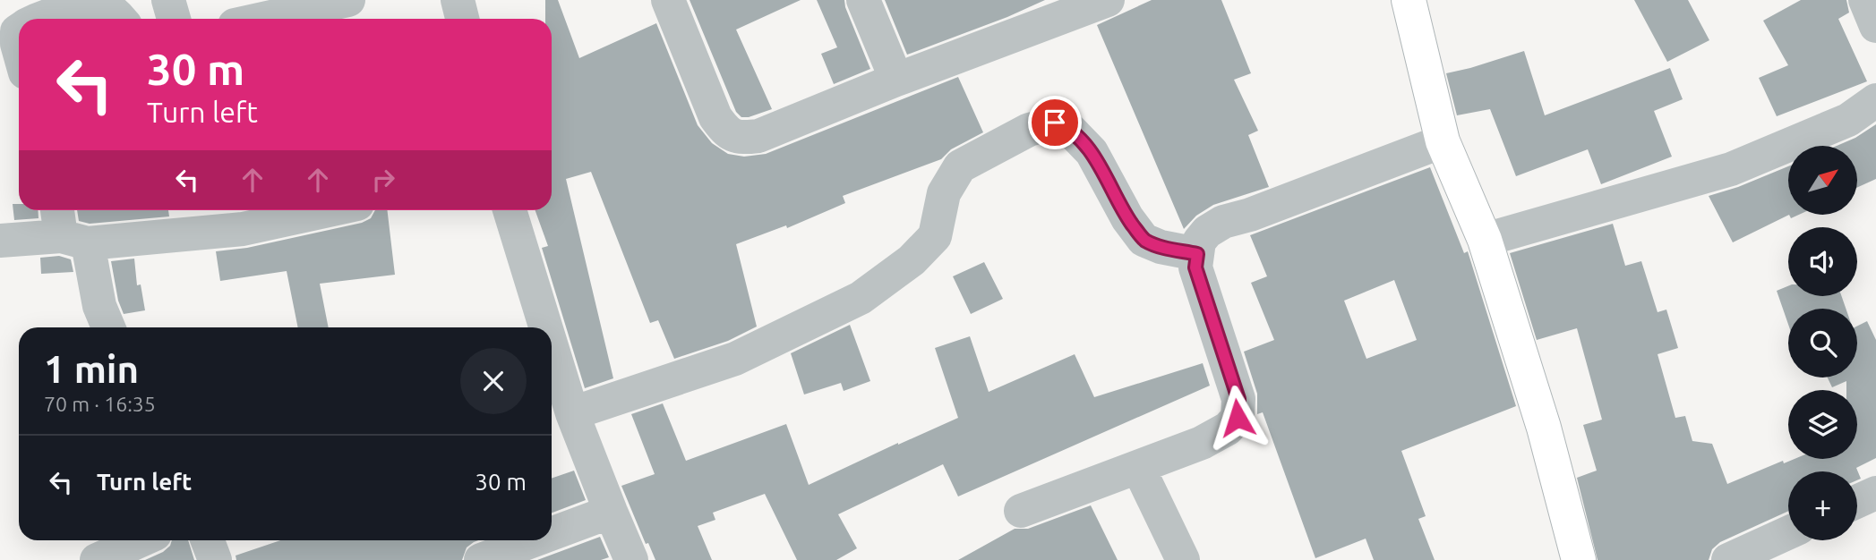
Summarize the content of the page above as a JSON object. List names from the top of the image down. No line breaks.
{"north":"top right","page":{"turn":["30 m","Turn left"],"map_buttons":"+","heading":["1 min","70 m · 16:35"],"list":[{"name":"Turn left","value":"30 m"}]}}
